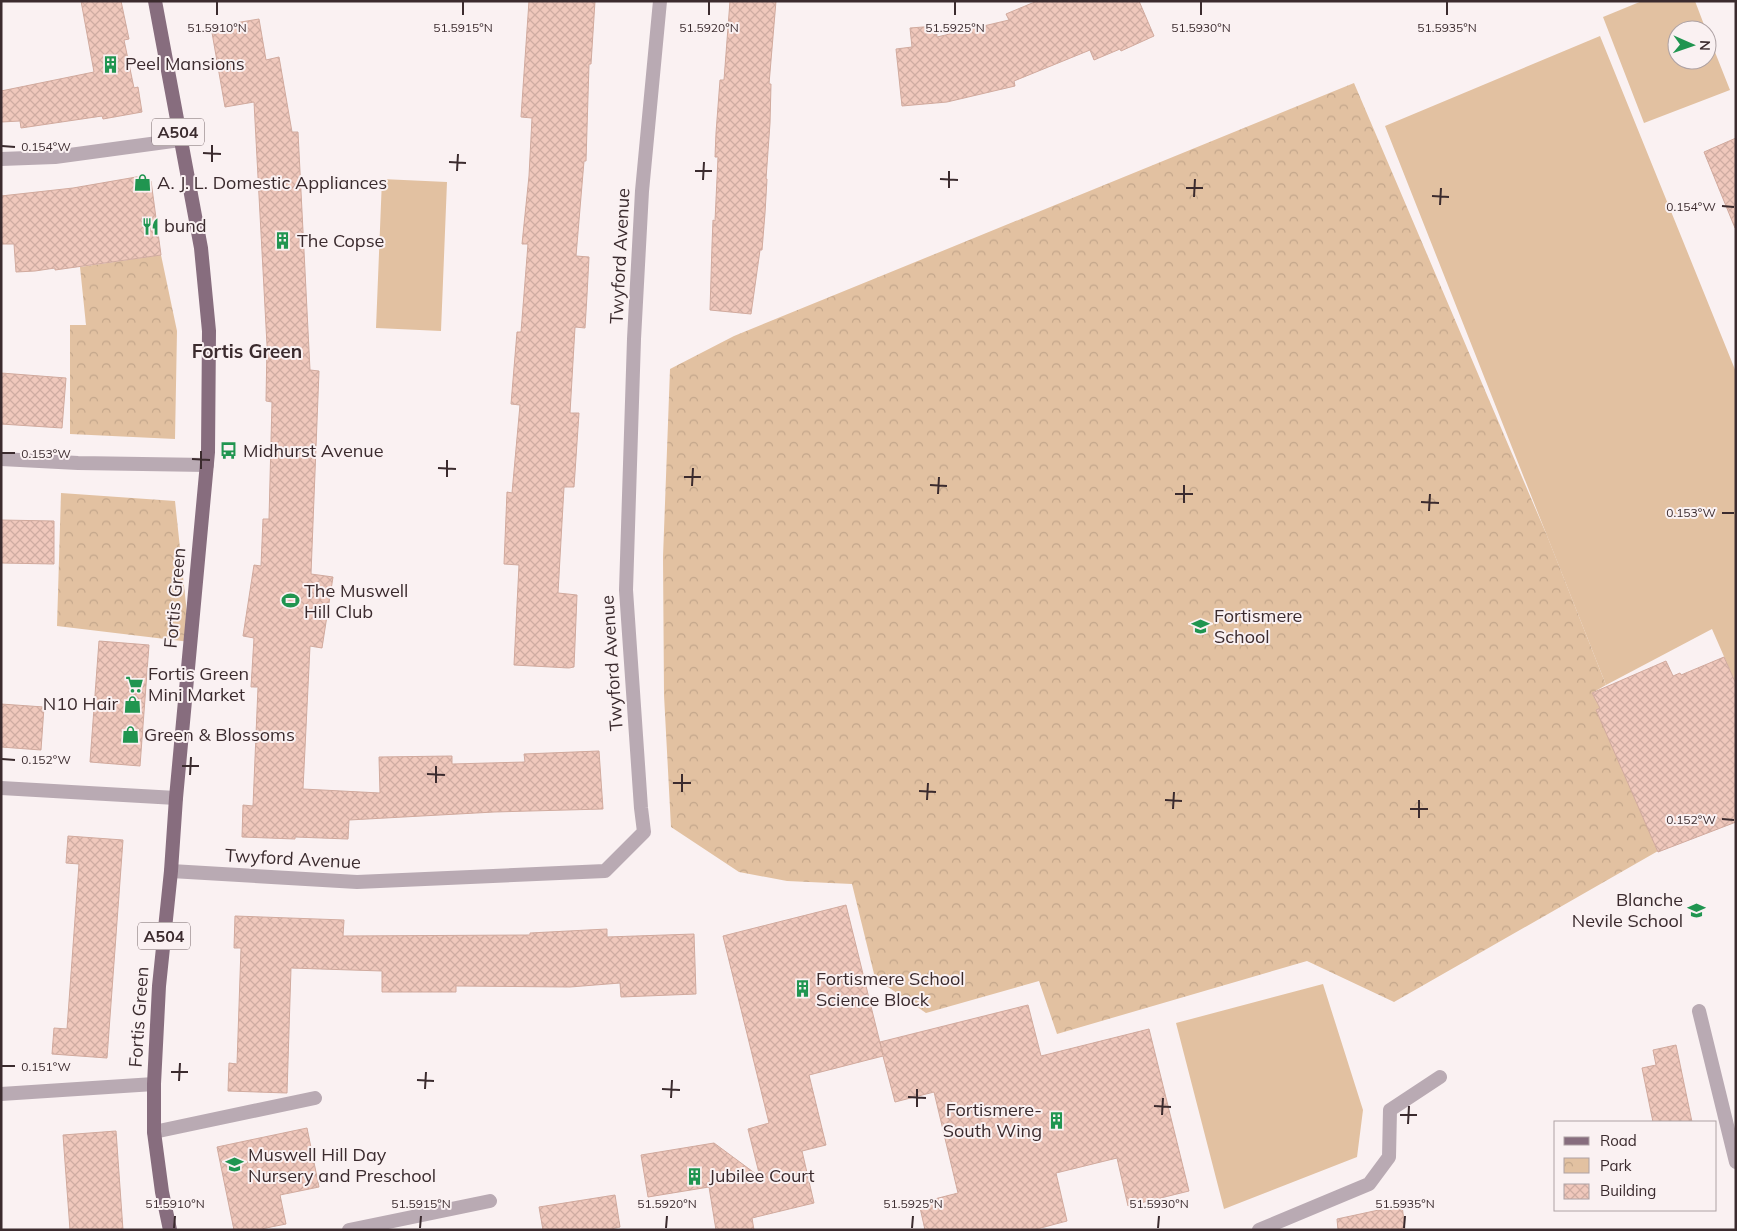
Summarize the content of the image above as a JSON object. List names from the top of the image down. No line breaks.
{"streets":{"main road":["A504","Fortis Green"],"street":["Twyford Avenue"]},"crossings":[["Twyford Avenue","Fortis Green"]],"districts":["Fortis Green"],"places":{"building":["Peel Mansions","The Copse","Fortismere School Science Block","Fortismere- South Wing","Jubilee Court"],"shop":["A. J. L. Domestic Appliances","N10 Hair","Green & Blossoms"],"restaurant":["bund"],"bus stop":["Midhurst Avenue"],"sports":["The Muswell Hill Club"],"school or university":["Fortismere School","Blanche Nevile School","Muswell Hill Day Nursery and Preschool"],"supermarket":["Fortis Green Mini Market"]},"legend":["Road","Park","Building"],"north":"right","coordinates":["51.5910°N","51.5915°N","51.5920°N","51.5925°N","51.5930°N","51.5935°N","0.154°W","0.153°W","0.152°W","0.151°W"]}
